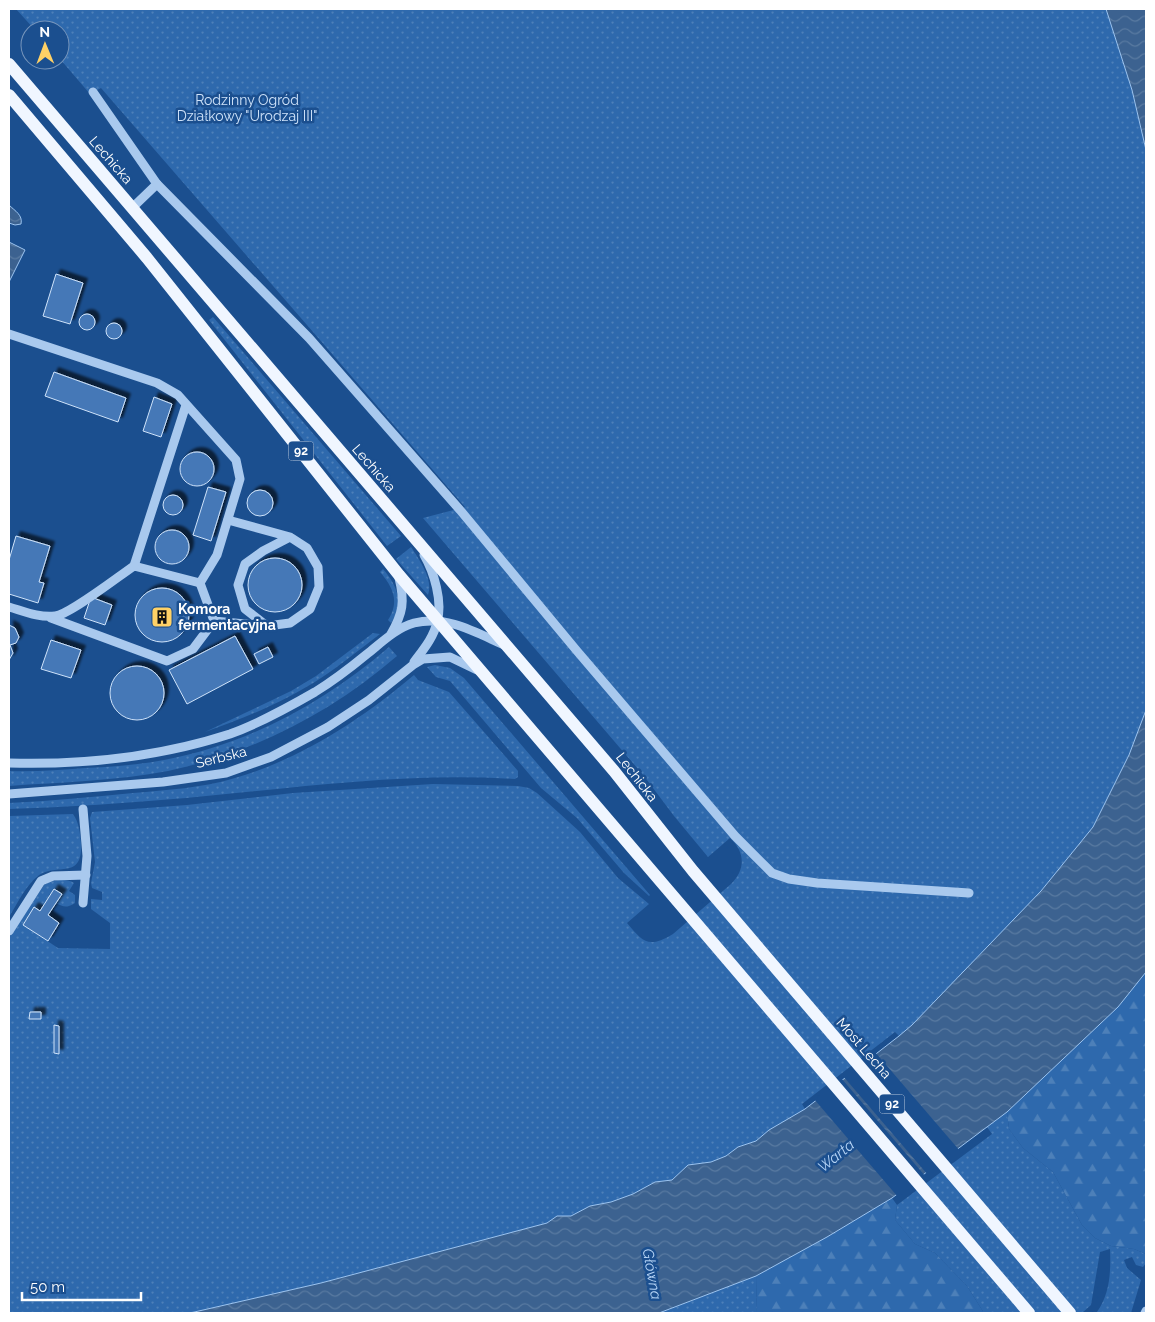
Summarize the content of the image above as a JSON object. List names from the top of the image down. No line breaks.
{"streets":{"main road":["Lechicka","92","Most Lecha"],"street":["Serbska"]},"crossings":[["Lechicka","Serbska"],["Lechicka","Most Lecha"],["92","Serbska"]],"water":["Warta","Główna"],"parks":["Rodzinny Ogród Działkowy \"Urodzaj III\""],"places":{"building":["Komora fermentacyjna"]},"scale_bar":"50 m","north":"top"}
